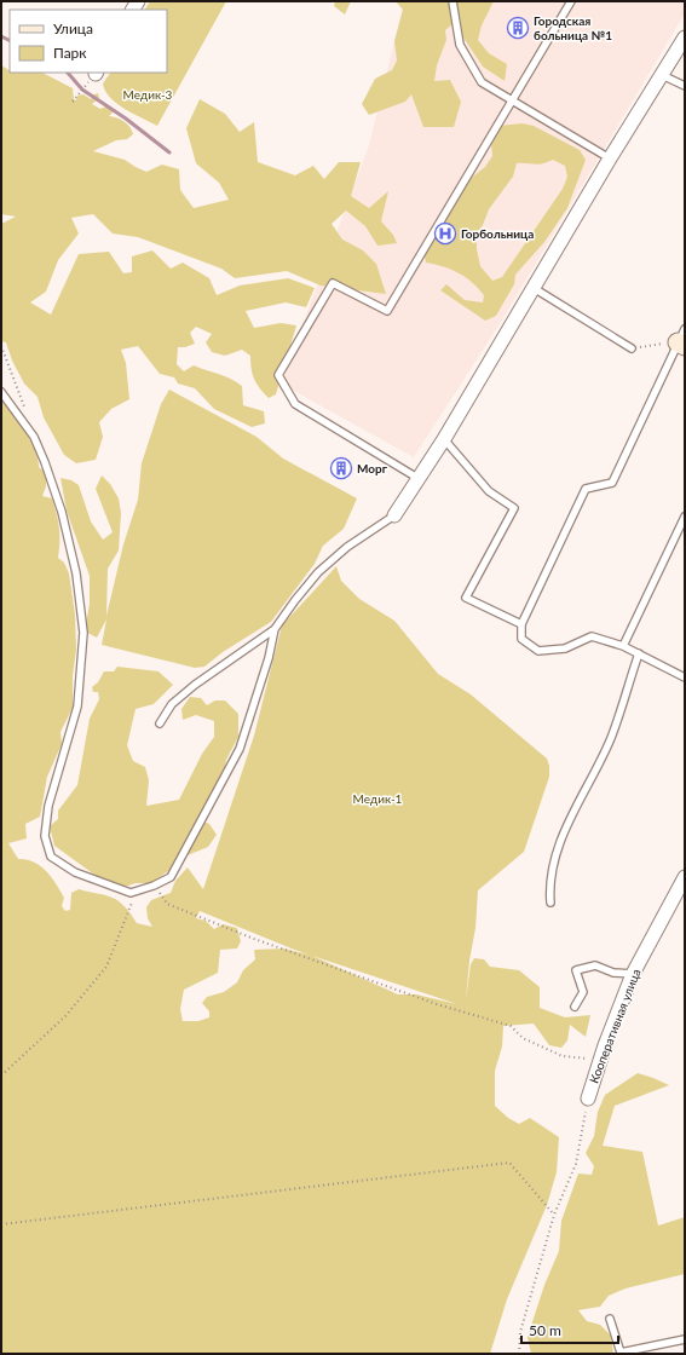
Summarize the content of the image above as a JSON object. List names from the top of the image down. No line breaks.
{"streets":{"street":["Кооперативная улица"]},"parks":["Медик-3","Медик-1"],"places":{"building":["Городская больница №1","Морг"],"hospital":["Горбольница"]},"legend":["Улица","Парк"],"scale_bar":"50 m"}
